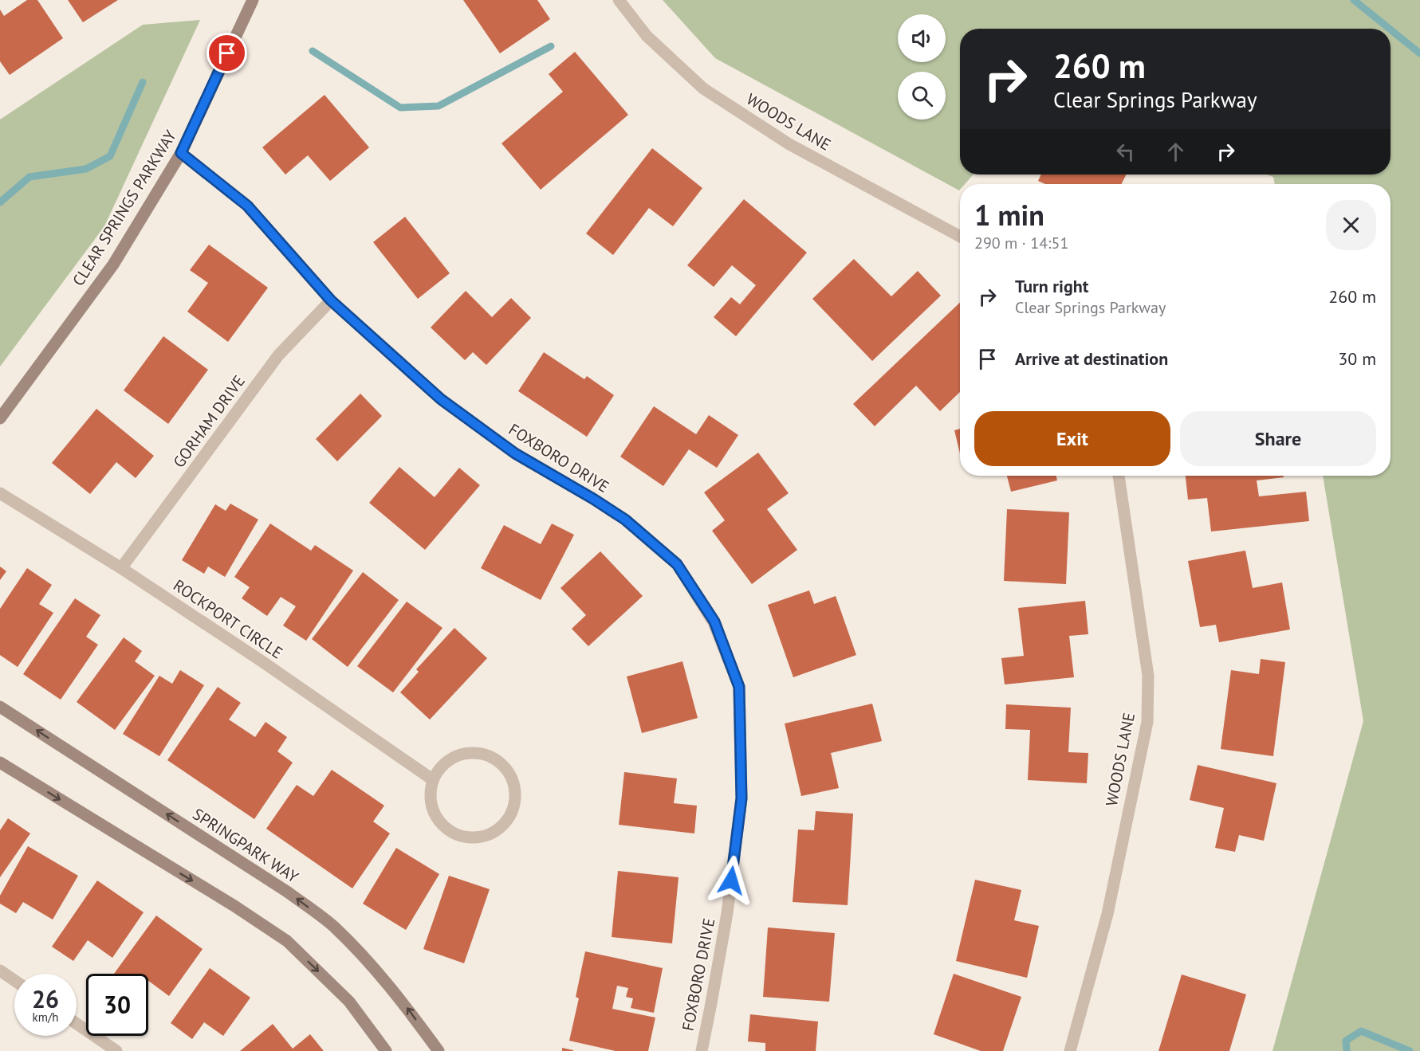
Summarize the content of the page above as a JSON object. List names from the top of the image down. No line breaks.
{"streets":{"street":["WOODS LANE","CLEAR SPRINGS PARKWAY","GORHAM DRIVE","FOXBORO DRIVE","ROCKPORT CIRCLE","SPRINGPARK WAY"]},"crossings":[["CLEAR SPRINGS PARKWAY","FOXBORO DRIVE"],["GORHAM DRIVE","FOXBORO DRIVE"],["GORHAM DRIVE","ROCKPORT CIRCLE"]],"page":{"turn":["260 m","Clear Springs Parkway"],"heading":["1 min","290 m · 14:51"],"list":[{"name":"Turn right","note":"Clear Springs Parkway","value":"260 m"},{"name":"Arrive at destination","value":"30 m"}],"buttons":["Exit","Share"],"speed":"26 km/h","limit":"30"}}
